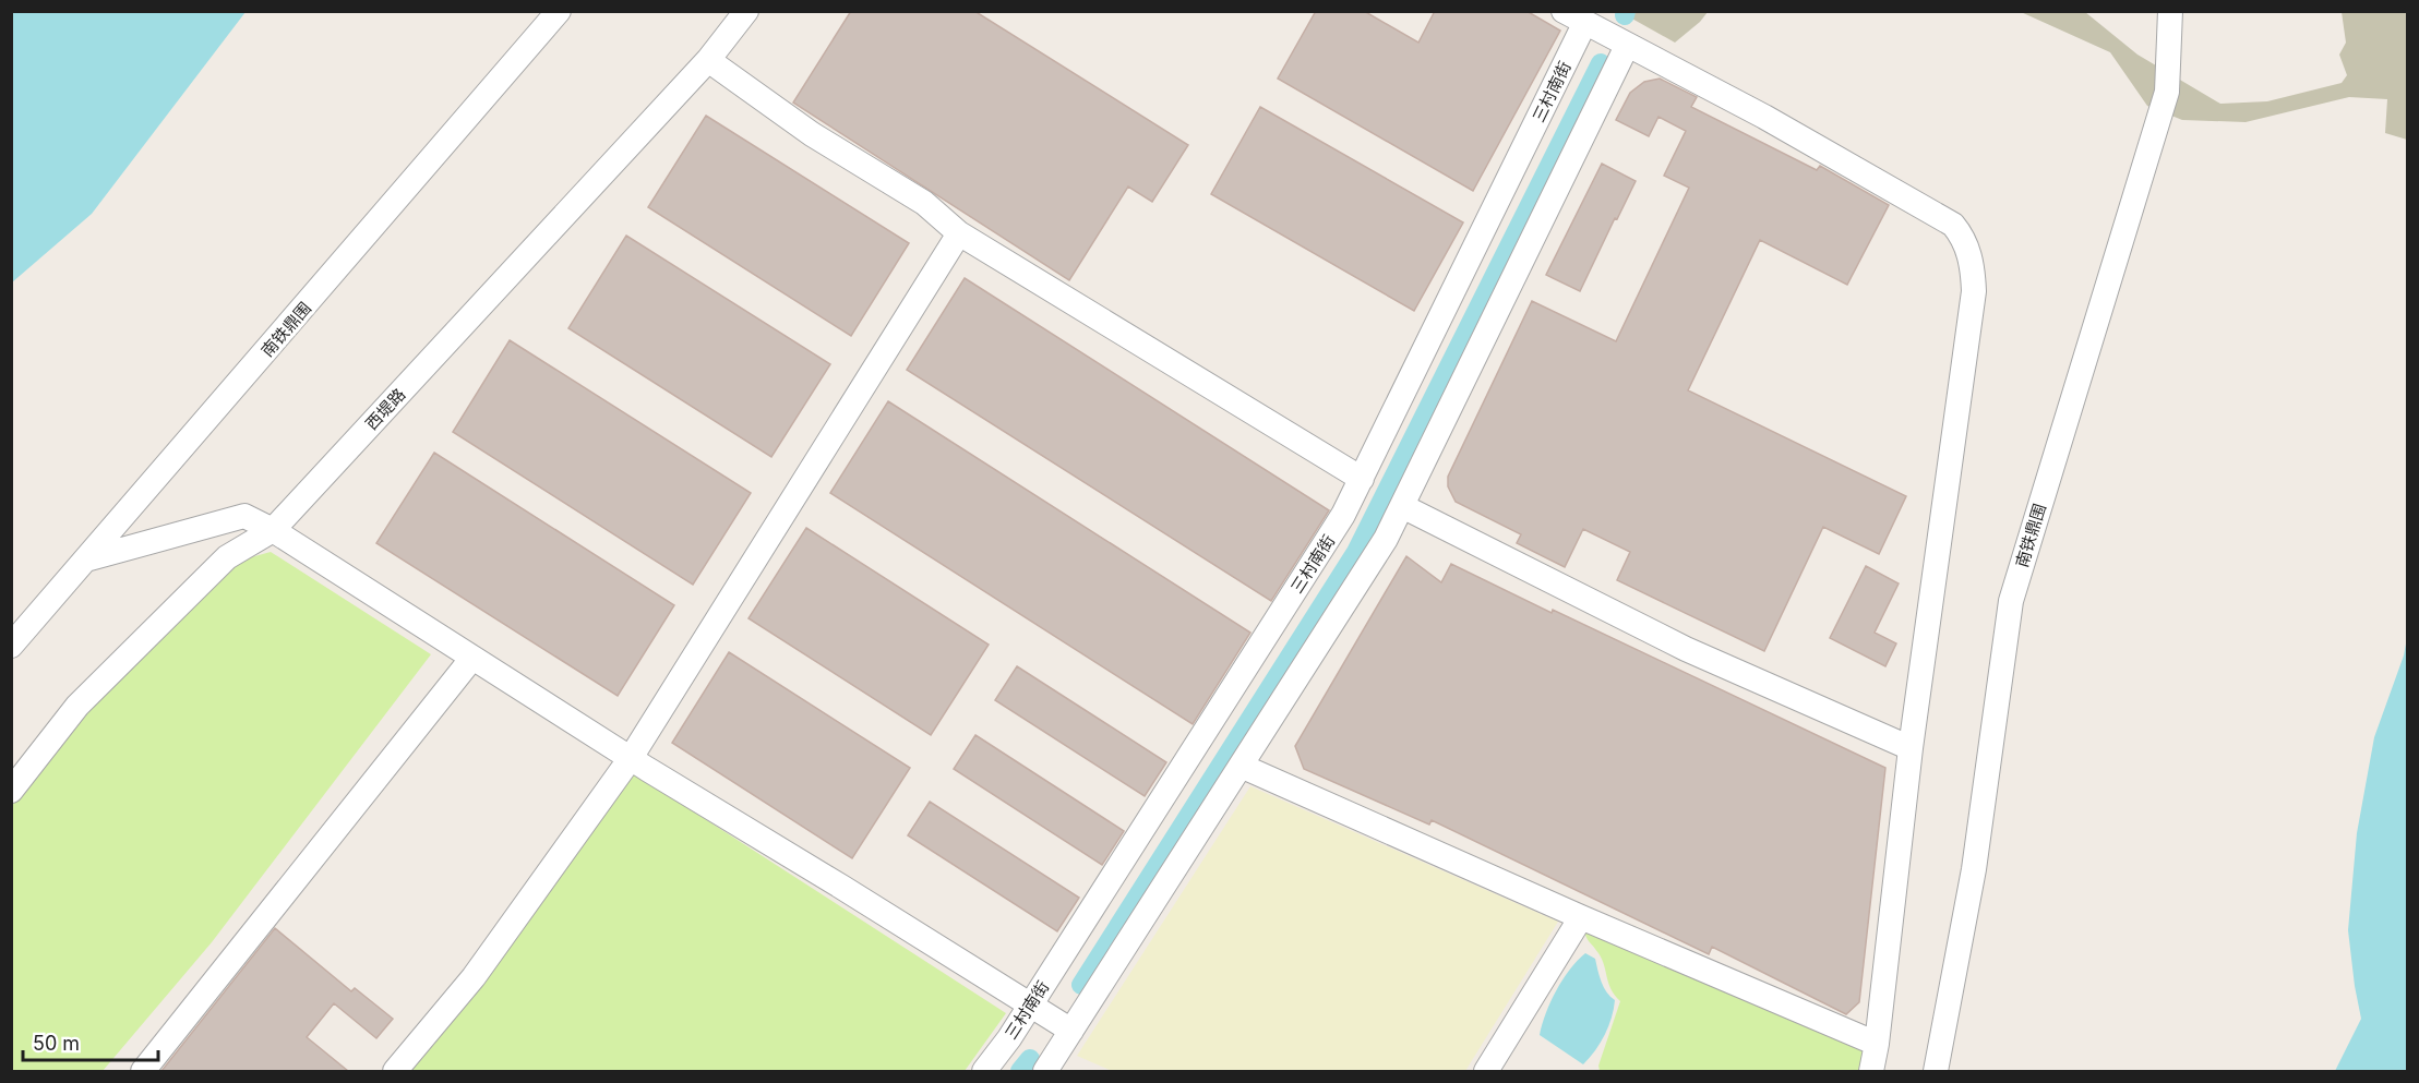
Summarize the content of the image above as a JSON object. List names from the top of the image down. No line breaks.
{"streets":{"street":["三村南街","南铁鼎围","西堤路"]},"scale_bar":"50 m"}
